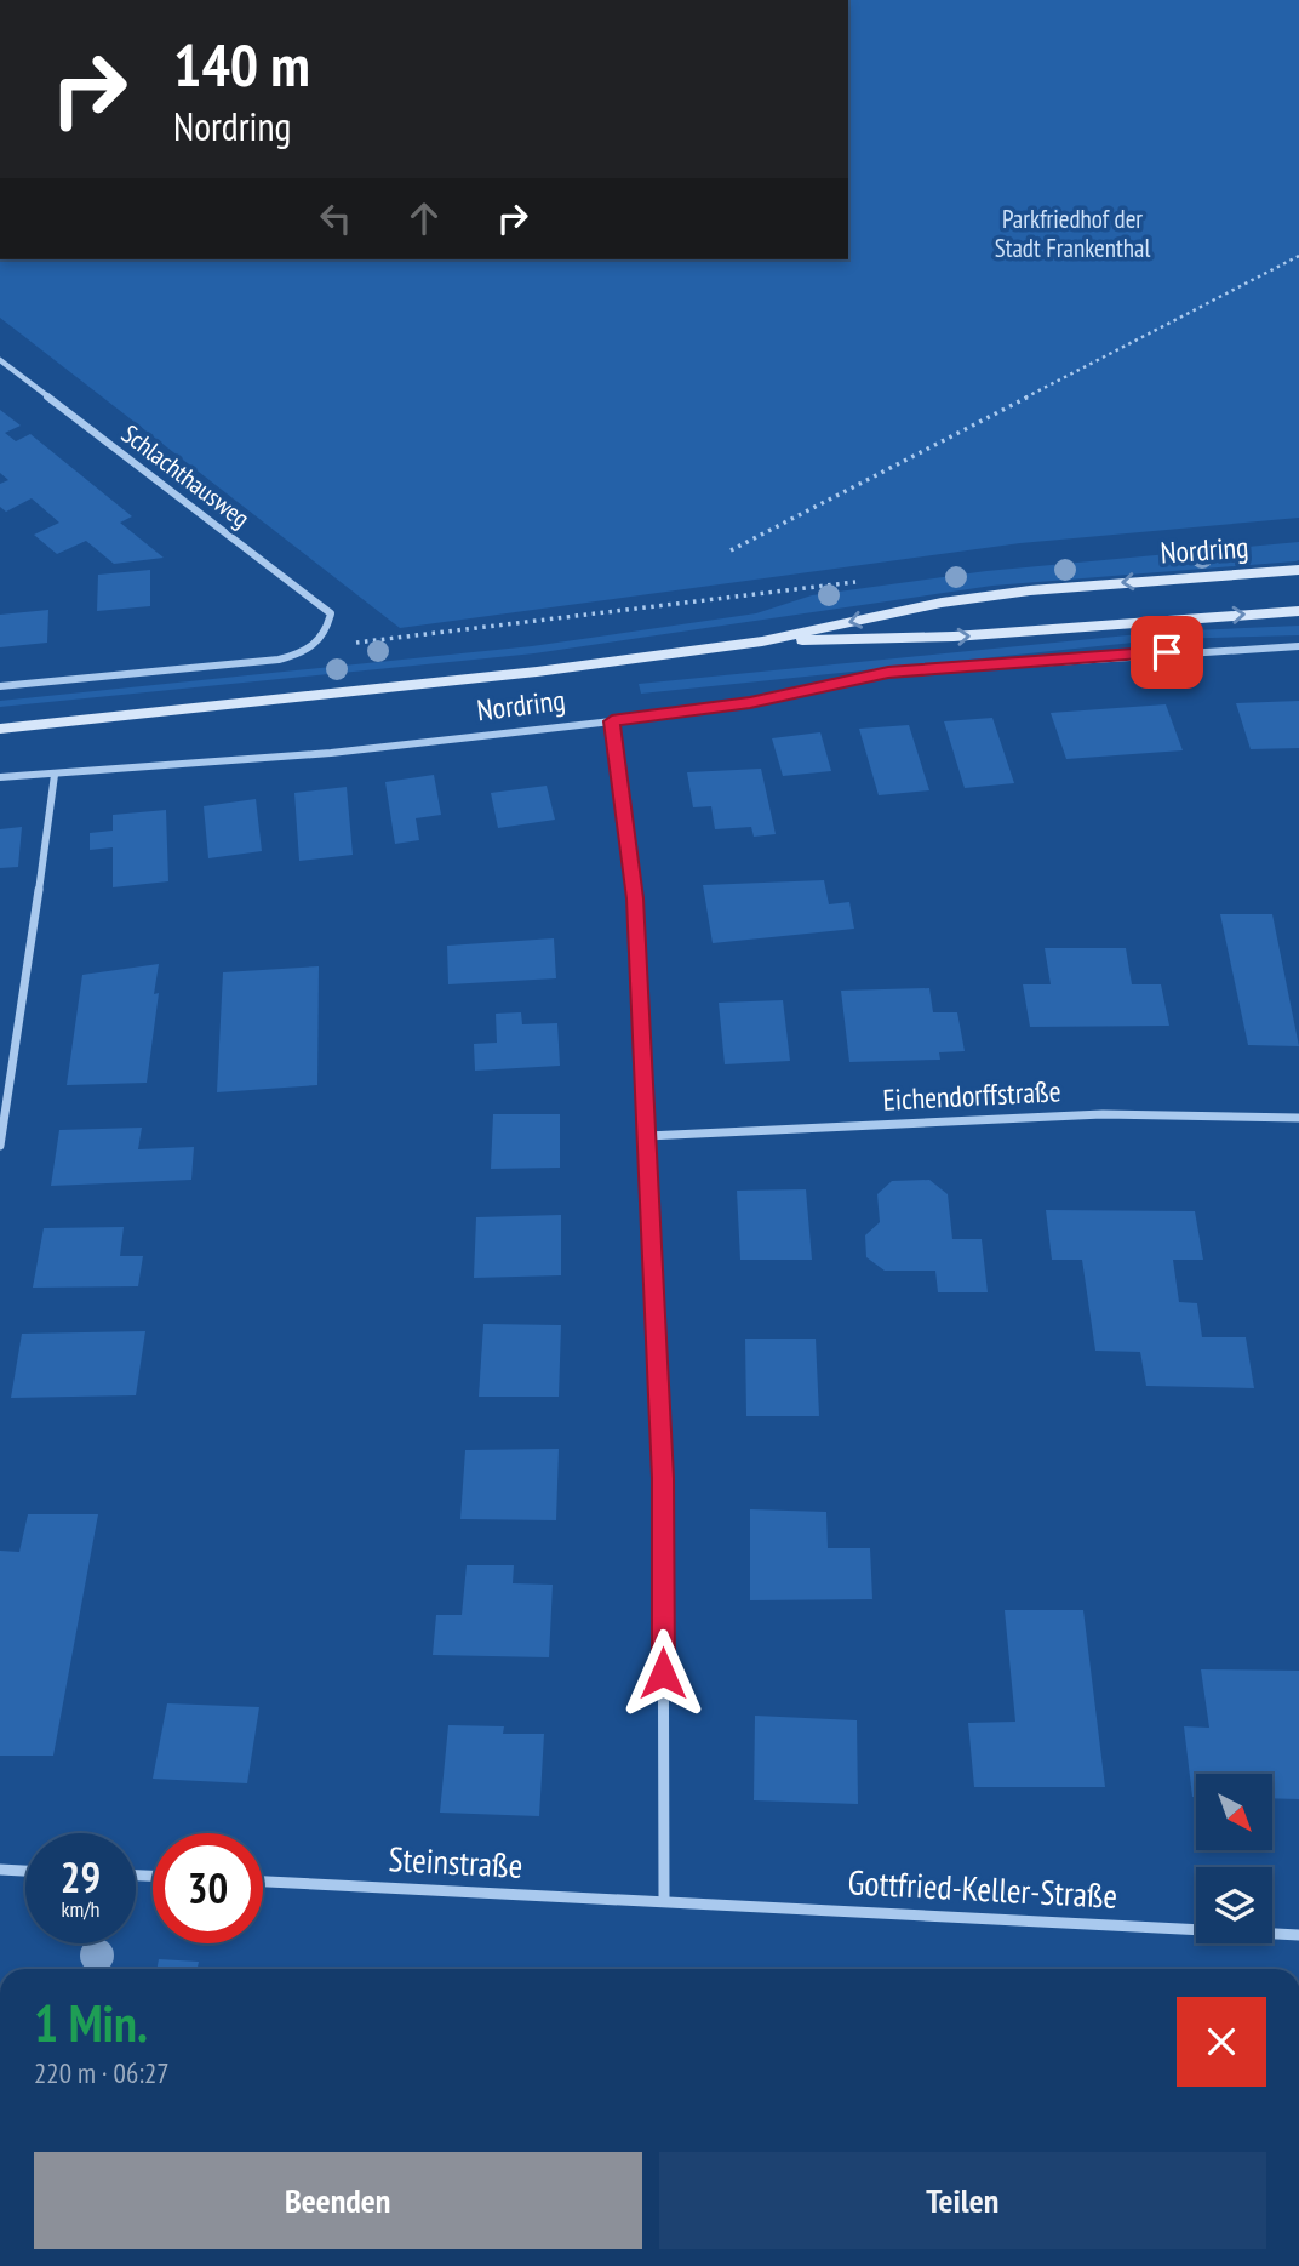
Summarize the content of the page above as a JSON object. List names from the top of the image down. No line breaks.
{"streets":{"main road":["Nordring"],"street":["Schlachthausweg","Eichendorffstraße","Steinstraße","Gottfried-Keller-Straße"]},"crossings":[["Steinstraße","Gottfried-Keller-Straße"]],"parks":["Parkfriedhof der Stadt Frankenthal"],"north":"bottom right","page":{"turn":["140 m","Nordring"],"speed":"29 km/h","limit":"30","heading":["1 Min.","220 m · 06:27"],"buttons":["Beenden","Teilen"]}}
